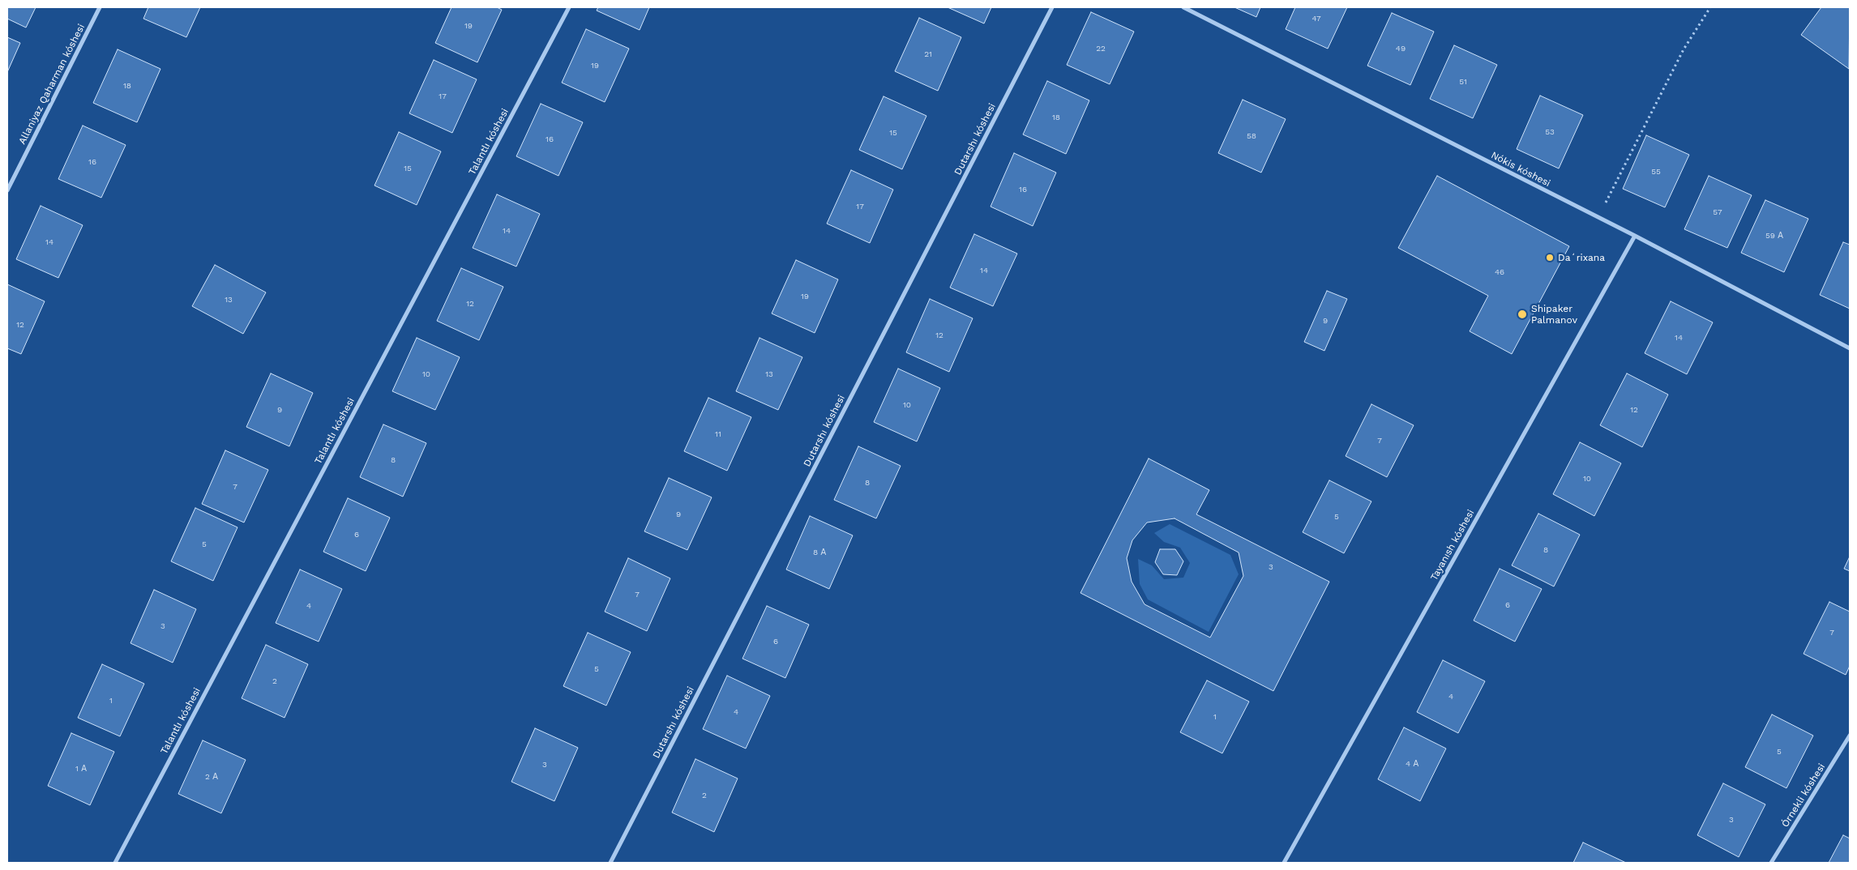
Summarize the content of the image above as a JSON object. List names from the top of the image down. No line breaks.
{"streets":{"street":["Allaniyaz Qaharman kóshesi","Dutarshı kóshesi","Talantlı kóshesi","Nókis kóshesi","Tayanısh kóshesi","Órnekli kóshesi"]},"crossings":[["Nókis kóshesi","Tayanısh kóshesi"]],"places":["Daʻrixana","Shipaker Palmanov"],"house_numbers":["47","19","22","49","21","19","51","18","17","18","53","15","58","16","16","15","55","16","17","57","14","59 А","14","14","46","19","13","12","9","12","12","14","10","13","10","9","12","11","7","8","10","8","7","9","5","6","5","8","8 А","3","7","6","4","3","7","6","5","2","4","1","4","1","5","4 А","3","1 А","2 А","2","3"]}
